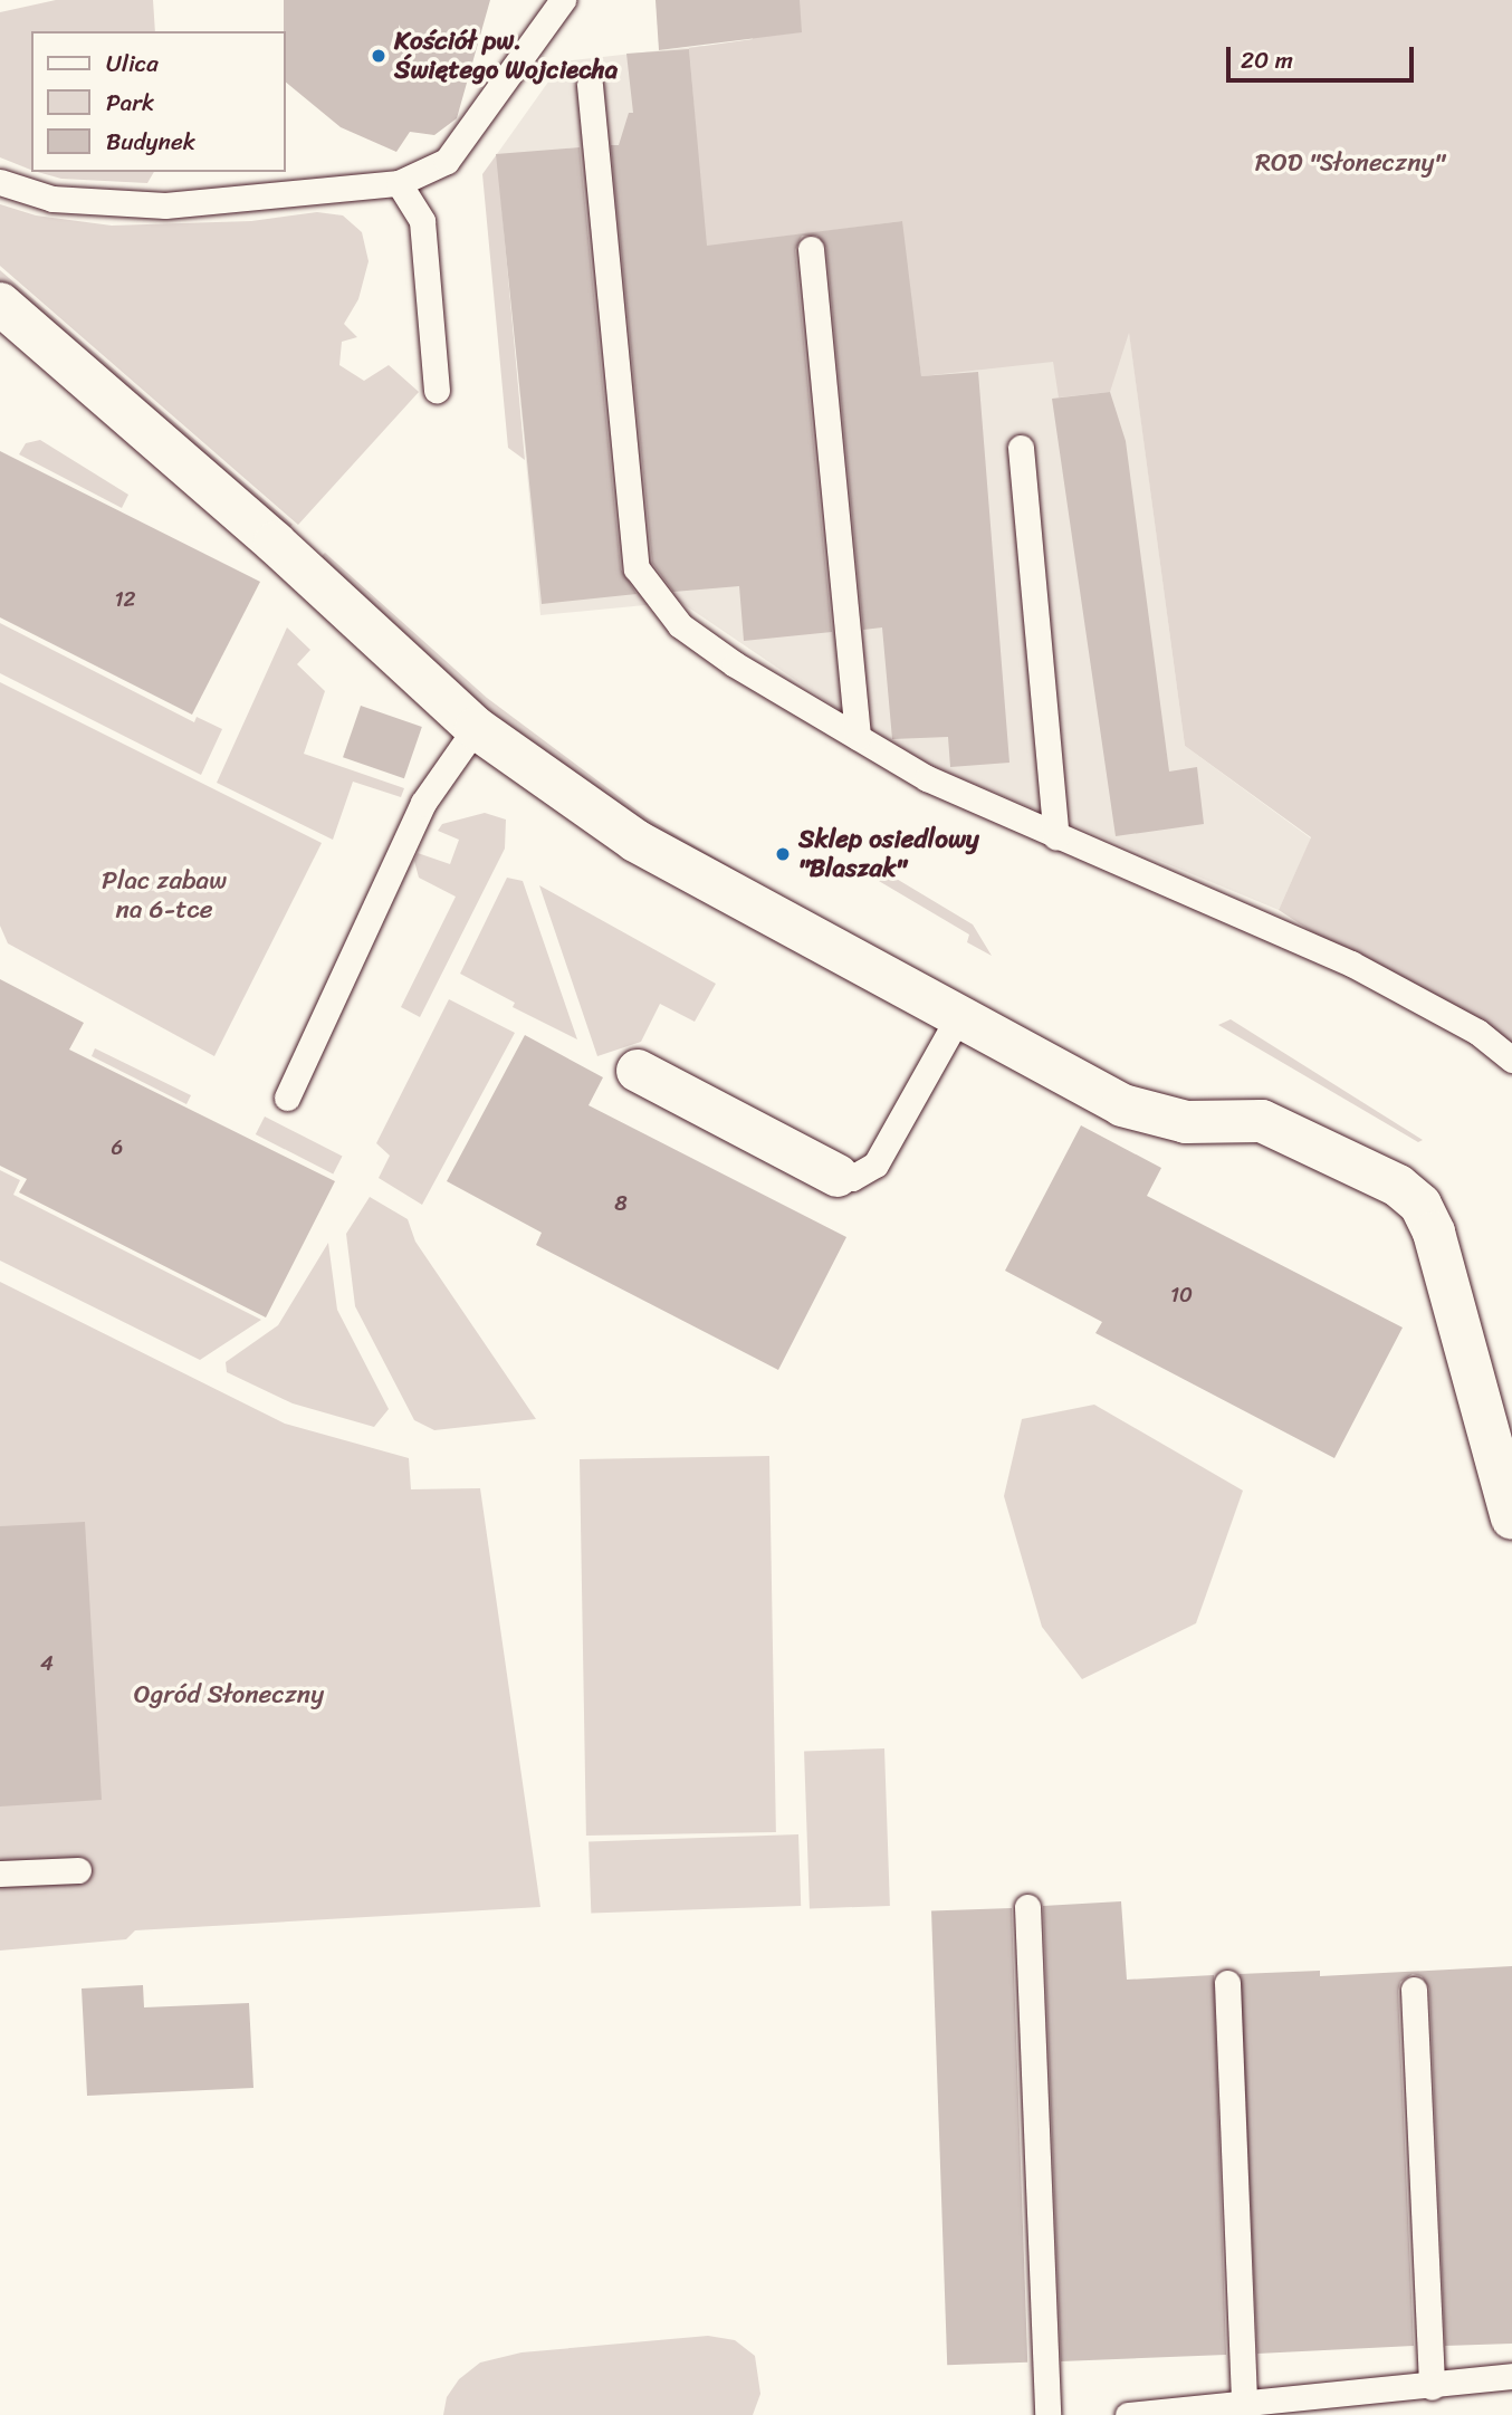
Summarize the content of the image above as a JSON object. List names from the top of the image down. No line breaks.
{"parks":["ROD \"Słoneczny\"","Plac zabaw na 6-tce","Ogród Słoneczny"],"places":["Kościół pw. Świętego Wojciecha","Sklep osiedlowy \"Blaszak\""],"house_numbers":["12","6","8","10","4"],"legend":["Ulica","Park","Budynek"],"scale_bar":"20 m"}
